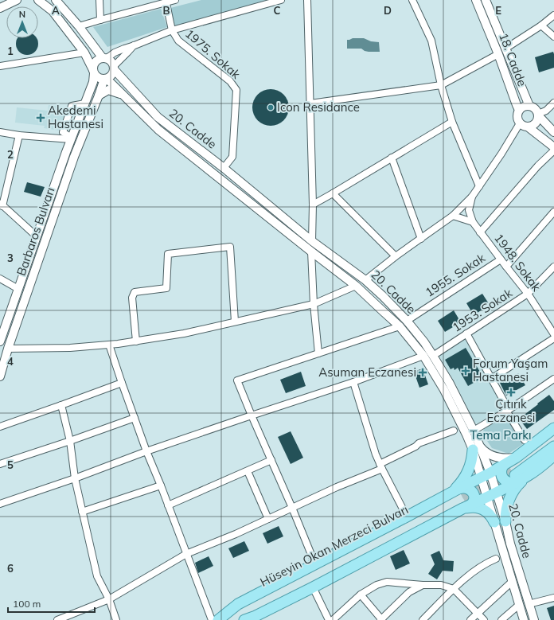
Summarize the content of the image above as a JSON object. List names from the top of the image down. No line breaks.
{"streets":{"main road":["Hüseyin Okan Merzeci Bulvarı"],"street":["1975. Sokak","18. Cadde","20. Cadde","Barbaros Bulvarı","1948. Sokak","1955. Sokak","1953. Sokak"]},"crossings":[["1975. Sokak","20. Cadde"],["20. Cadde","Barbaros Bulvarı"],["20. Cadde","1955. Sokak"],["20. Cadde","1953. Sokak"],["1948. Sokak","1955. Sokak"],["1948. Sokak","1953. Sokak"]],"parks":["Tema Parkı"],"places":{"other":["Icon Residance"],"health":["Akedemi Hastanesi","Forum Yaşam Hastanesi","Asuman Eczanesi","Çıtırık Eczanesi"]},"scale_bar":"100 m","north":"top","grid":{"columns":["A","B","C","D","E"],"rows":["1","2","3","4","5","6"]}}
